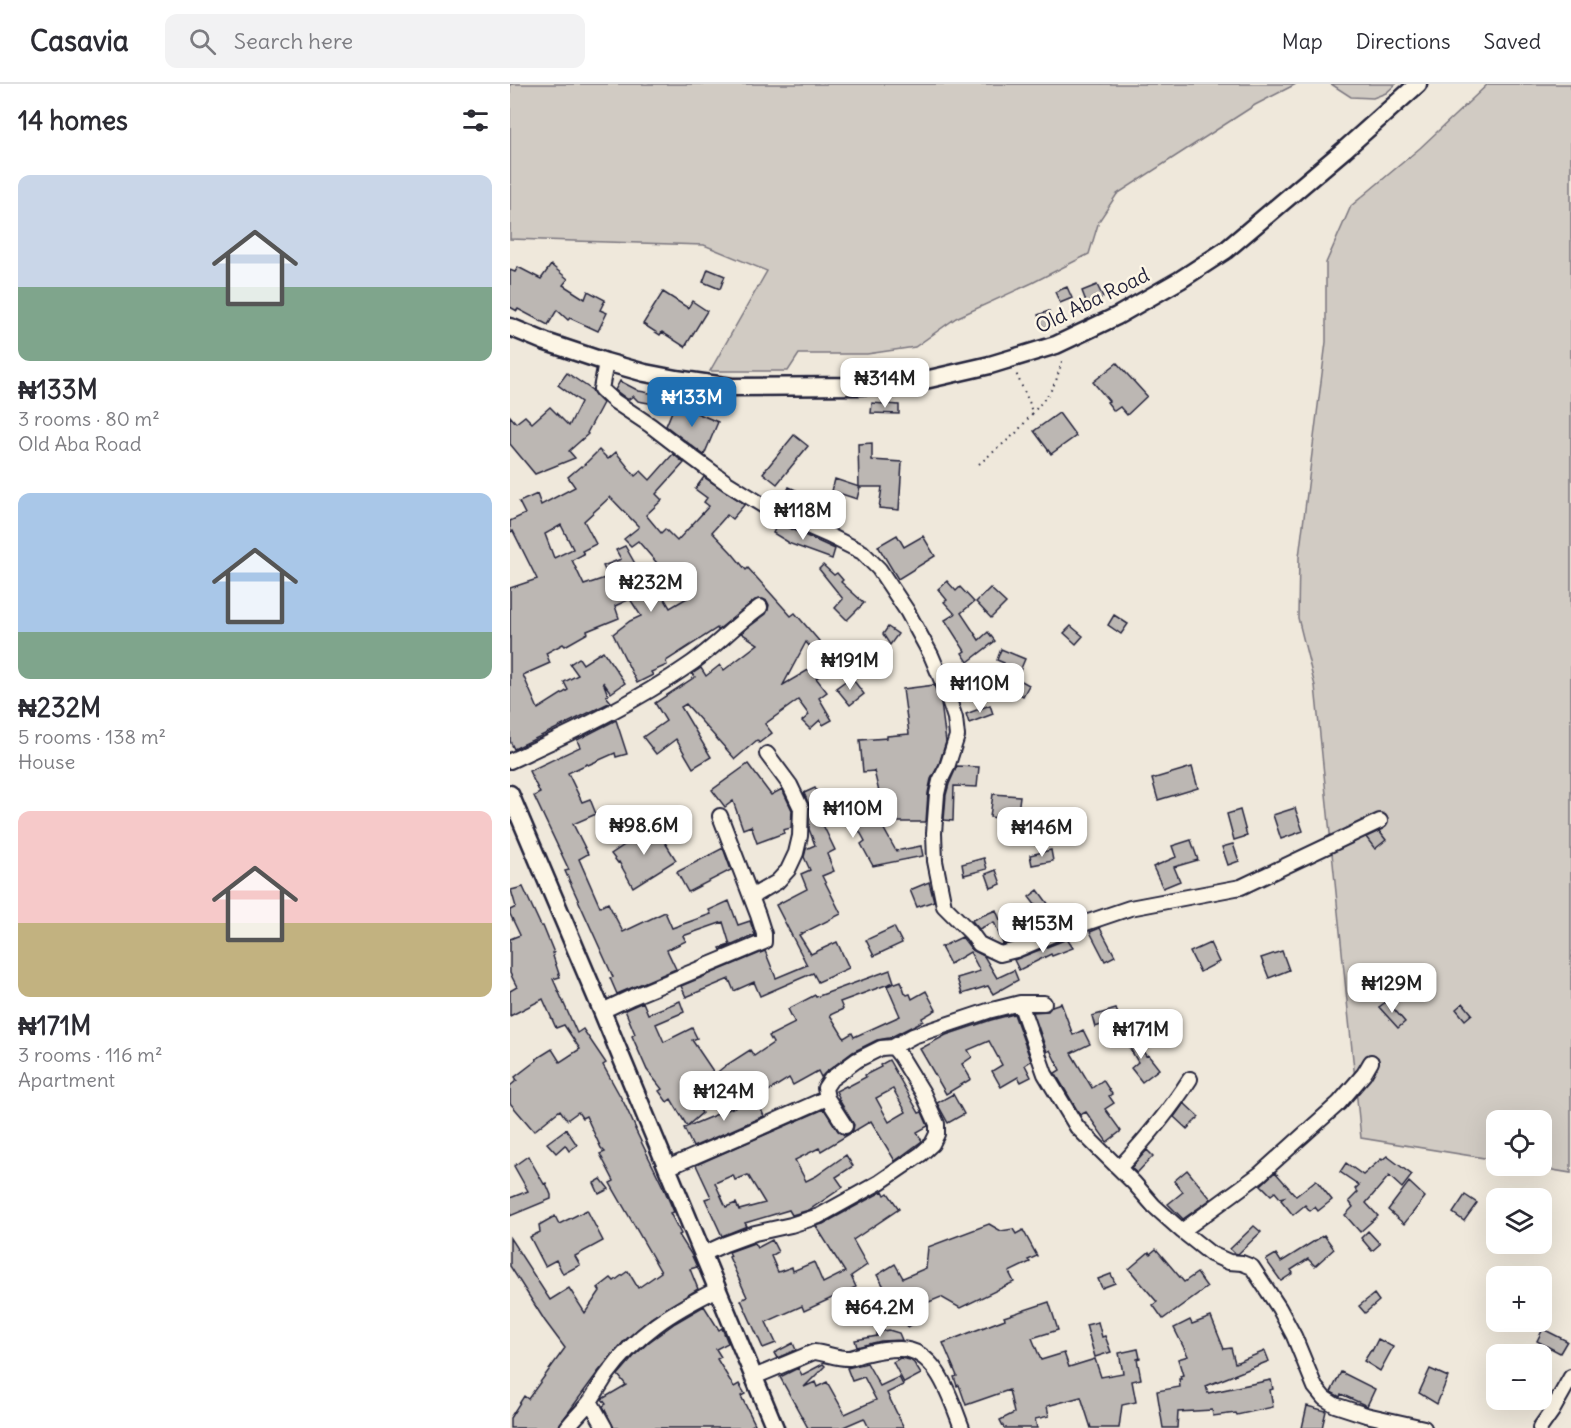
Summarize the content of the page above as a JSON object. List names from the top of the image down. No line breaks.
{"streets":{"main road":["Old Aba Road"]},"page":{"header":"Casavia","search":"Search here","nav":["Map","Directions","Saved"],"heading":"14 homes","list":[{"name":"₦133M","note":"3 rooms · 80 m² · Old Aba Road"},{"name":"₦232M","note":"5 rooms · 138 m² · House"},{"name":"₦171M","note":"3 rooms · 116 m² · Apartment"}],"price":["₦314M","₦133M","₦118M","₦232M","₦191M","₦110M","₦110M","₦98.6M","₦146M","₦153M","₦129M","₦171M","₦124M","₦64.2M"],"map_buttons":["+","−"]}}
